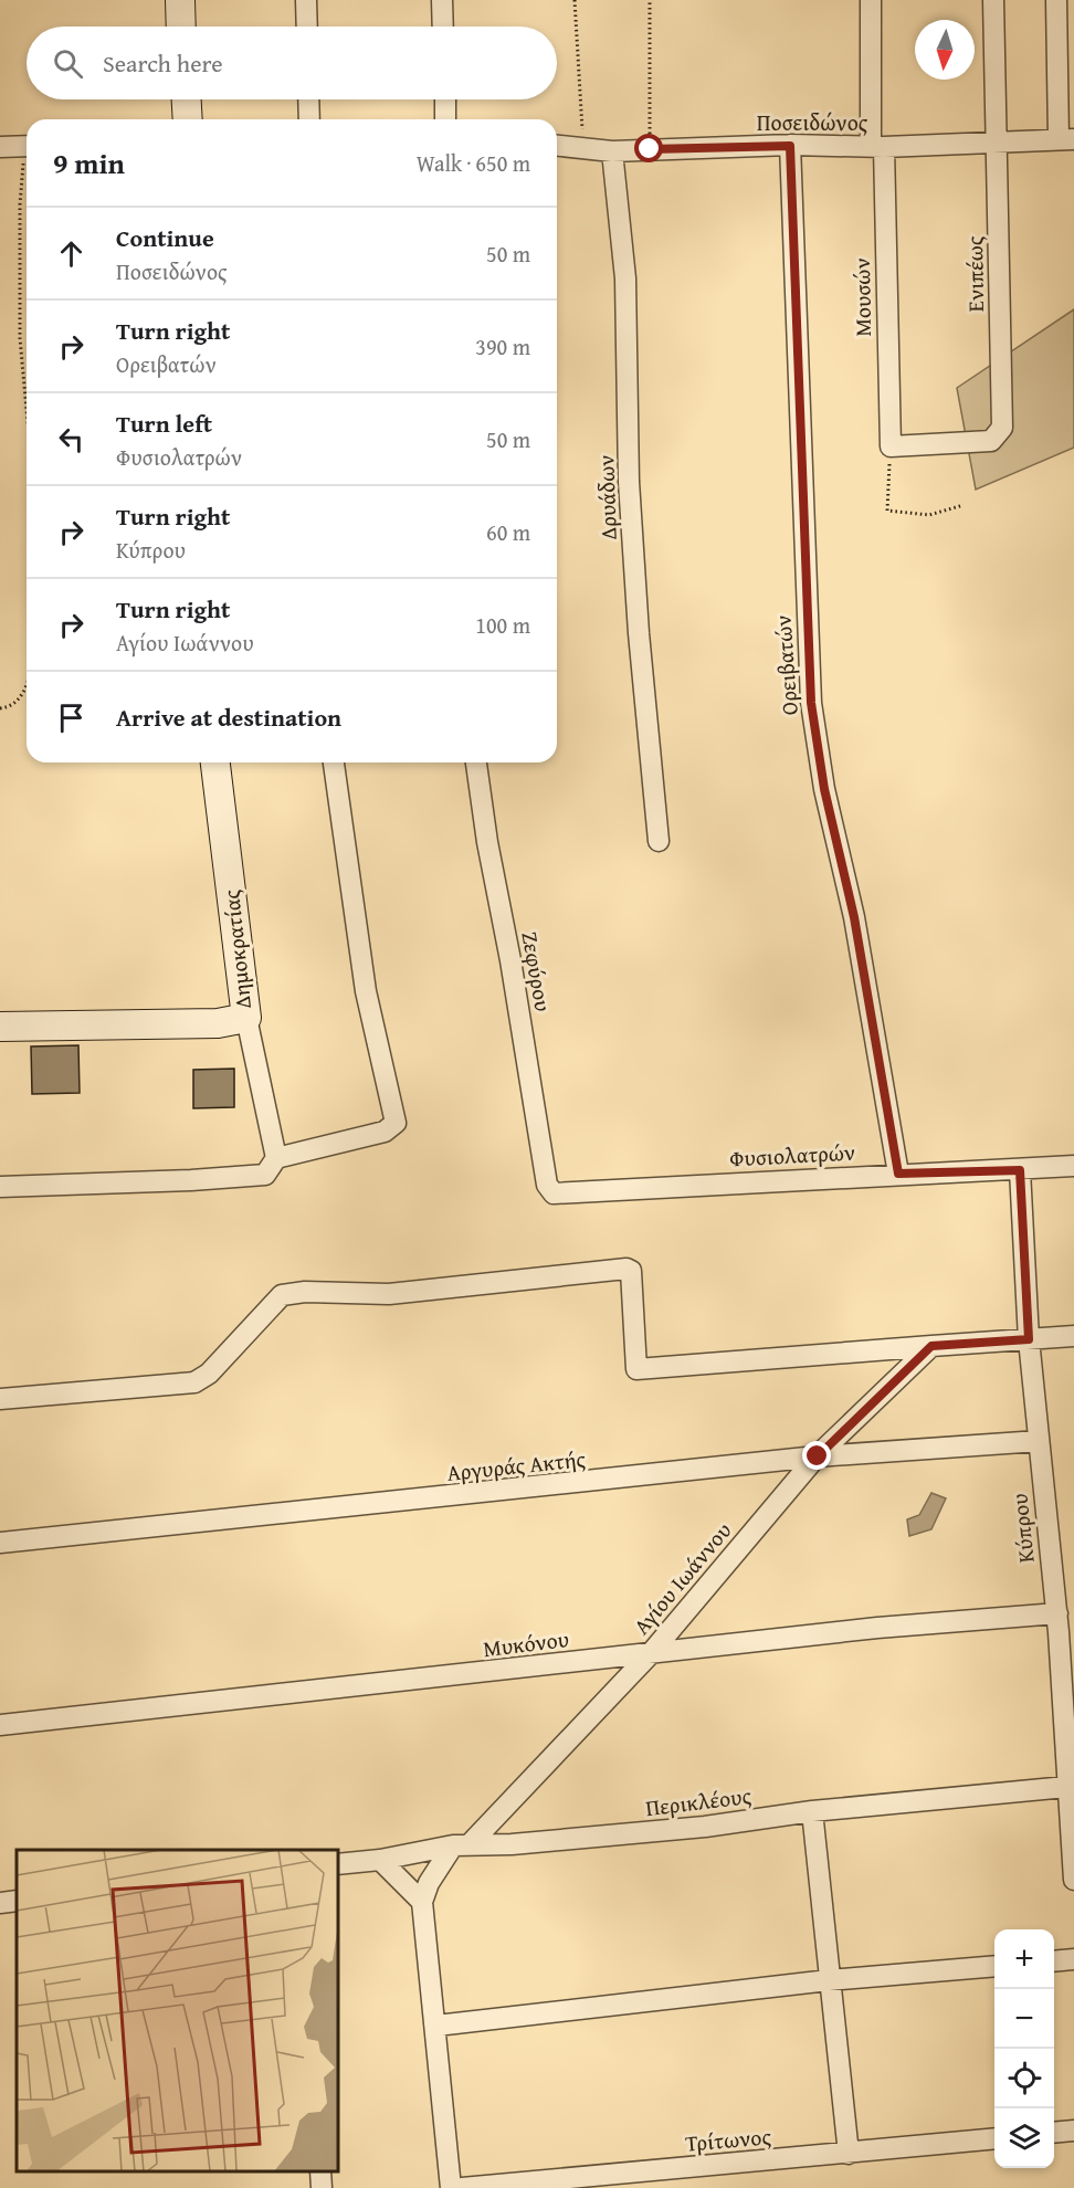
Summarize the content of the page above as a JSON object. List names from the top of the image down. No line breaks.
{"streets":{"street":["Ποσειδώνος","Ενιπέως","Μουσών","Δρυάδων","Ορειβατών","Δημοκρατίας","Ζεφύρου","Φυσιολατρών","Αργυράς Ακτής","Κύπρου","Αγίου Ιωάννου","Μυκόνου","Περικλέους","Τρίτωνος"]},"crossings":[["Ποσειδώνος","Ενιπέως"],["Ποσειδώνος","Μουσών"],["Ποσειδώνος","Δρυάδων"],["Ποσειδώνος","Ορειβατών"],["Ενιπέως","Μουσών"],["Ορειβατών","Φυσιολατρών"],["Ζεφύρου","Φυσιολατρών"],["Φυσιολατρών","Κύπρου"],["Αργυράς Ακτής","Κύπρου"],["Αργυράς Ακτής","Αγίου Ιωάννου"],["Κύπρου","Μυκόνου"],["Κύπρου","Περικλέους"],["Αγίου Ιωάννου","Μυκόνου"],["Αγίου Ιωάννου","Περικλέους"]],"north":"bottom","page":{"search":"Search here","heading":["9 min","Walk · 650 m"],"list":[["Continue","Ποσειδώνος","50 m"],["Turn right","Ορειβατών","390 m"],["Turn left","Φυσιολατρών","50 m"],["Turn right","Κύπρου","60 m"],["Turn right","Αγίου Ιωάννου","100 m"],"Arrive at destination"],"map_buttons":["+","−"]}}
